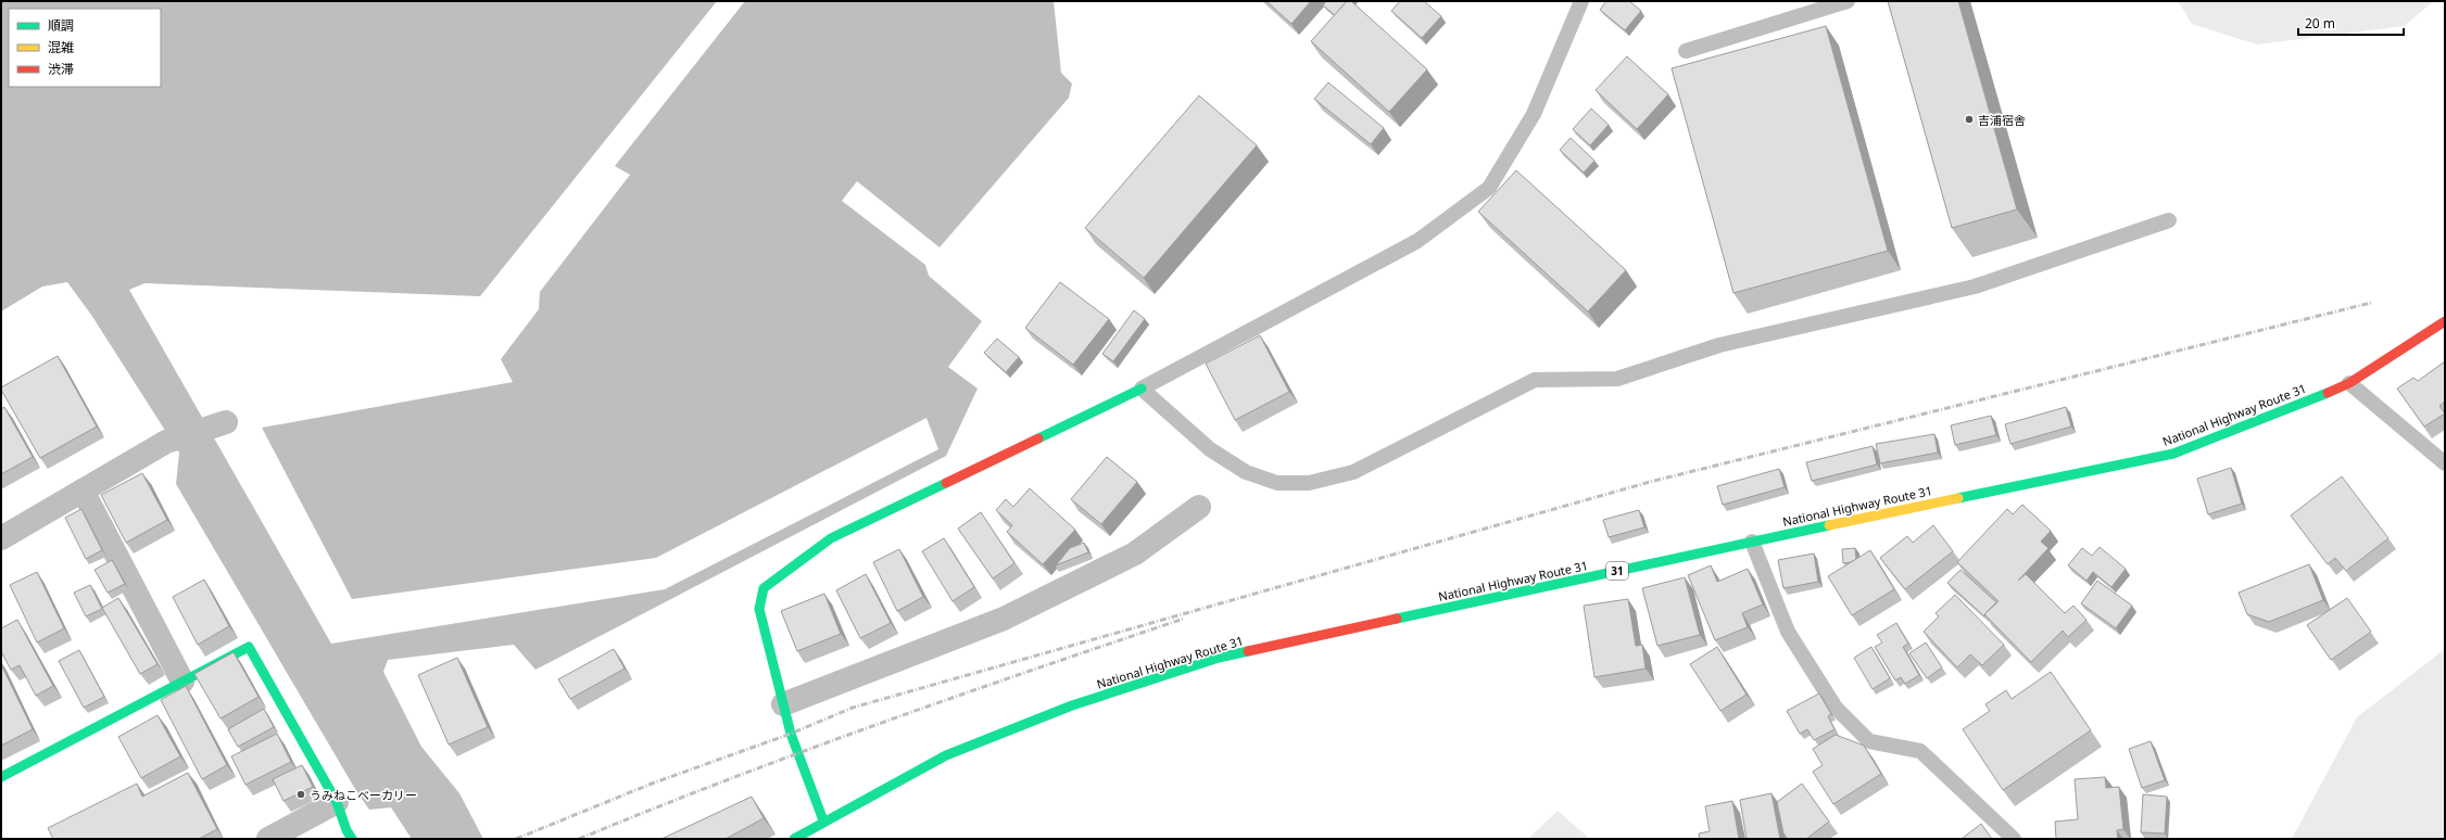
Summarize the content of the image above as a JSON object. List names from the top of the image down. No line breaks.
{"streets":{"main road":["National Highway Route 31","31"]},"places":["吉浦宿舎","うみねこベーカリー"],"legend":["順調","混雑","渋滞"],"scale_bar":"20 m"}
